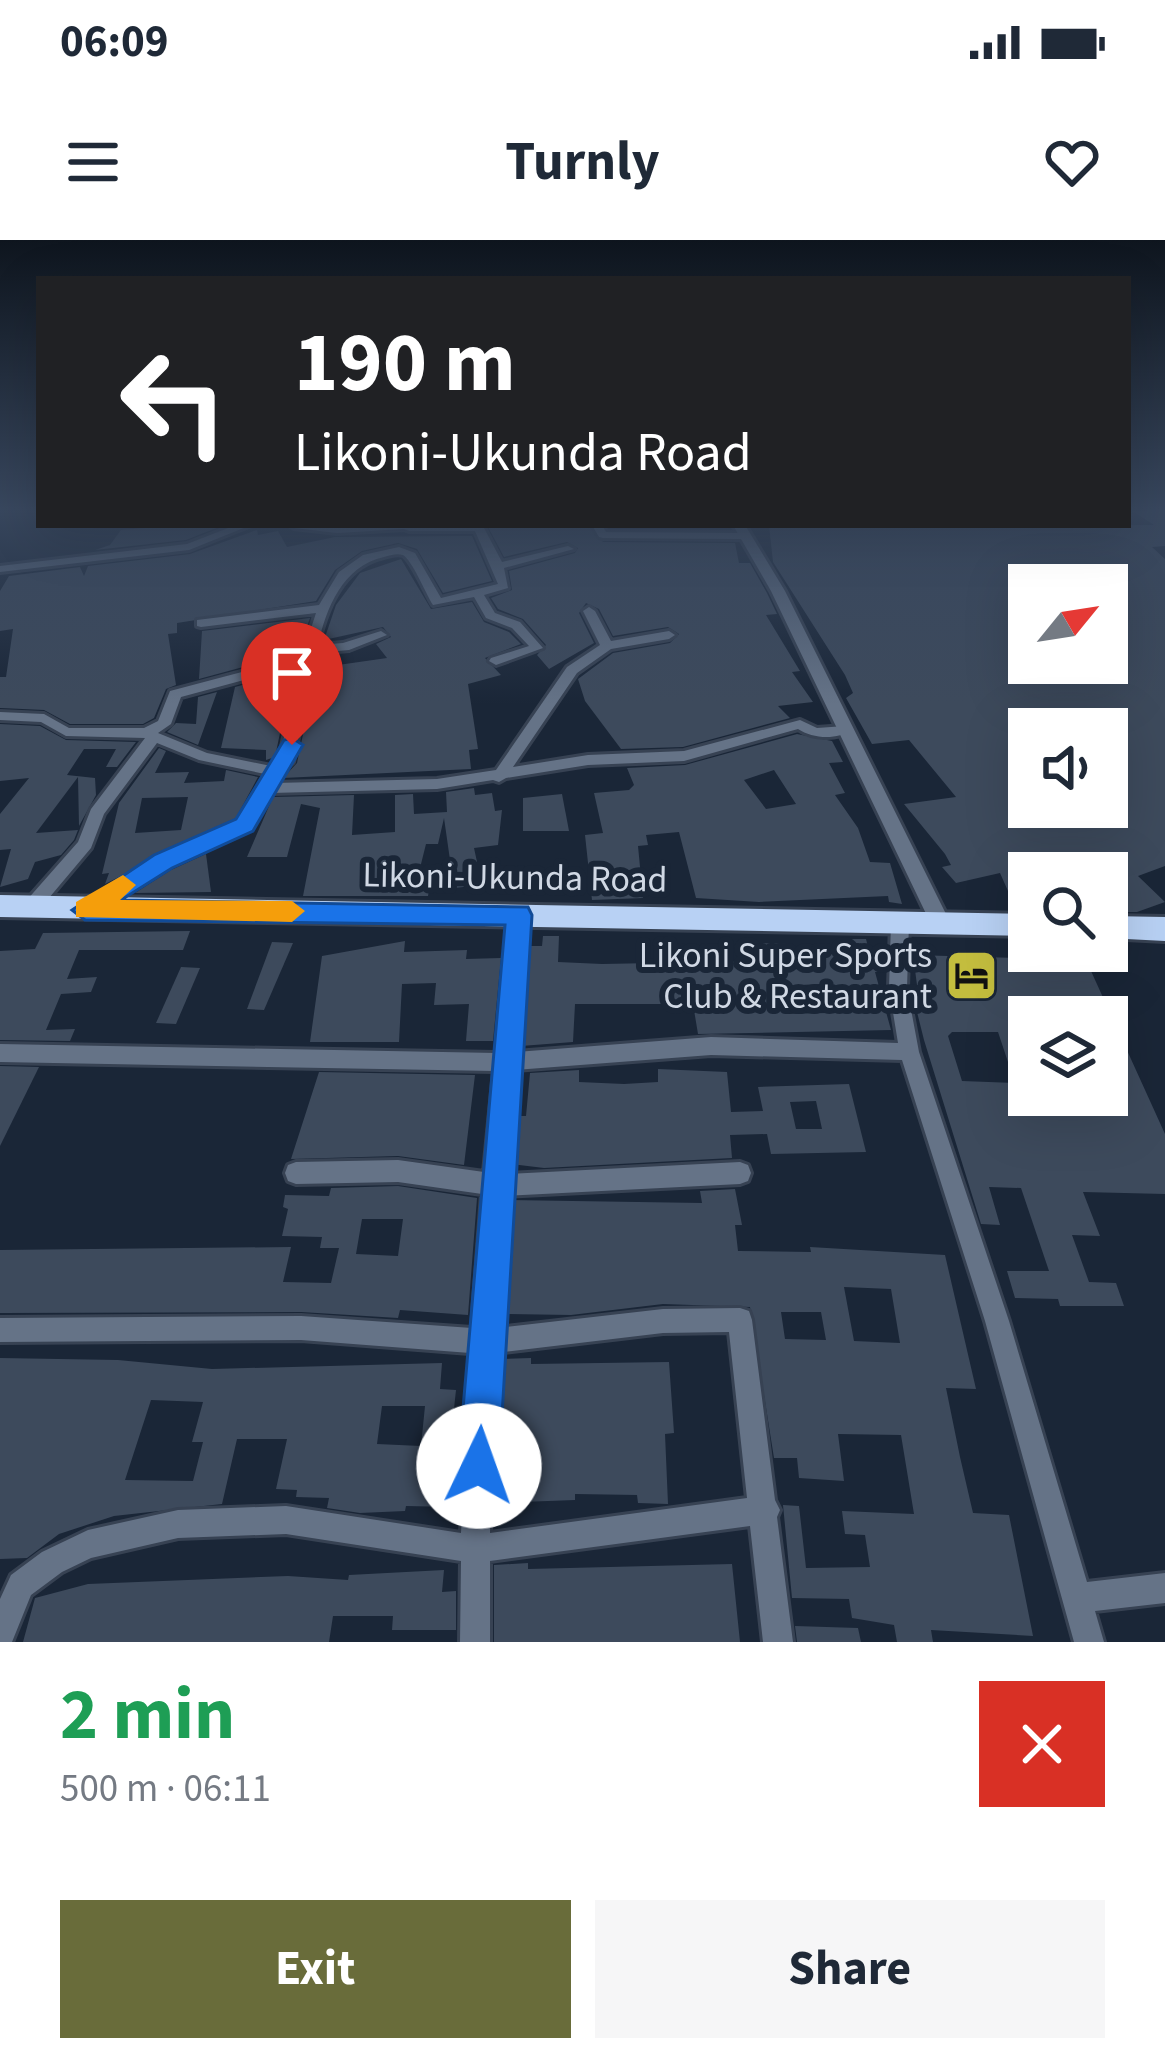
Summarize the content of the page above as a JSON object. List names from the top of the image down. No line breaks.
{"streets":{"highway":["Likoni-Ukunda Road"]},"places":{"hotel":["Likoni Super Sports Club & Restaurant"]},"north":"top right","page":{"status":"06:09","header":"Turnly","turn":["190 m","Likoni-Ukunda Road"],"heading":["2 min","500 m · 06:11"],"buttons":["Exit","Share"]}}
